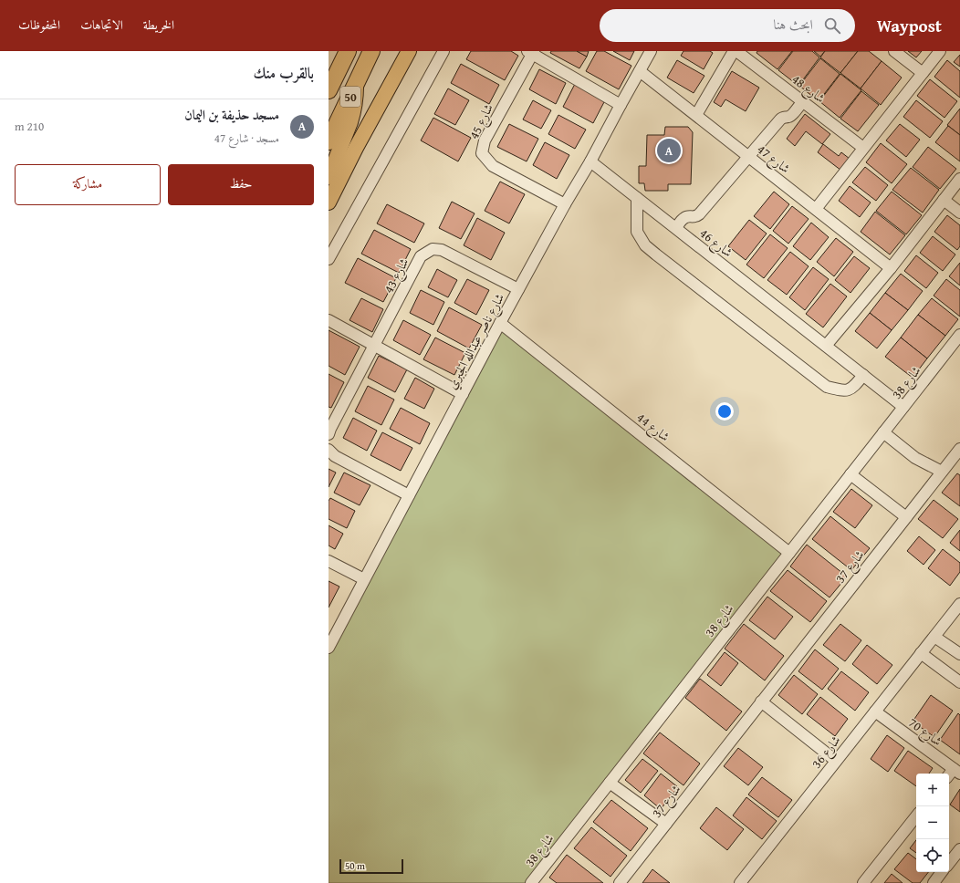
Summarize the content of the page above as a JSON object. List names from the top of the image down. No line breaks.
{"streets":{"highway":["50"],"street":["شارع 48","شارع 45","شارع 47","شارع 46","شارع 43","شارع ناصر عبدالله الجبري","شارع 38","شارع 44","شارع 37","شارع 70","شارع 36"]},"crossings":[["شارع 45","شارع ناصر عبدالله الجبري"],["شارع 47","شارع ناصر عبدالله الجبري"],["شارع 46","شارع ناصر عبدالله الجبري"],["شارع 46","شارع 38"],["شارع 43","شارع ناصر عبدالله الجبري"],["شارع ناصر عبدالله الجبري","شارع 44"],["شارع 38","شارع 44"],["شارع 70","شارع 36"]],"scale_bar":"50 m","page":{"header":"Waypost","search":"ابحث هنا","nav":["الخريطة","الاتجاهات","المحفوظات"],"heading":"بالقرب منك","list":[{"mark":"A","name":"مسجد حذيفة بن اليمان","note":"مسجد · شارع 47","value":"210 m"}],"pins":"A","buttons":["حفظ","مشاركة"],"map_buttons":["+","−"],"scale":"50 m"}}
